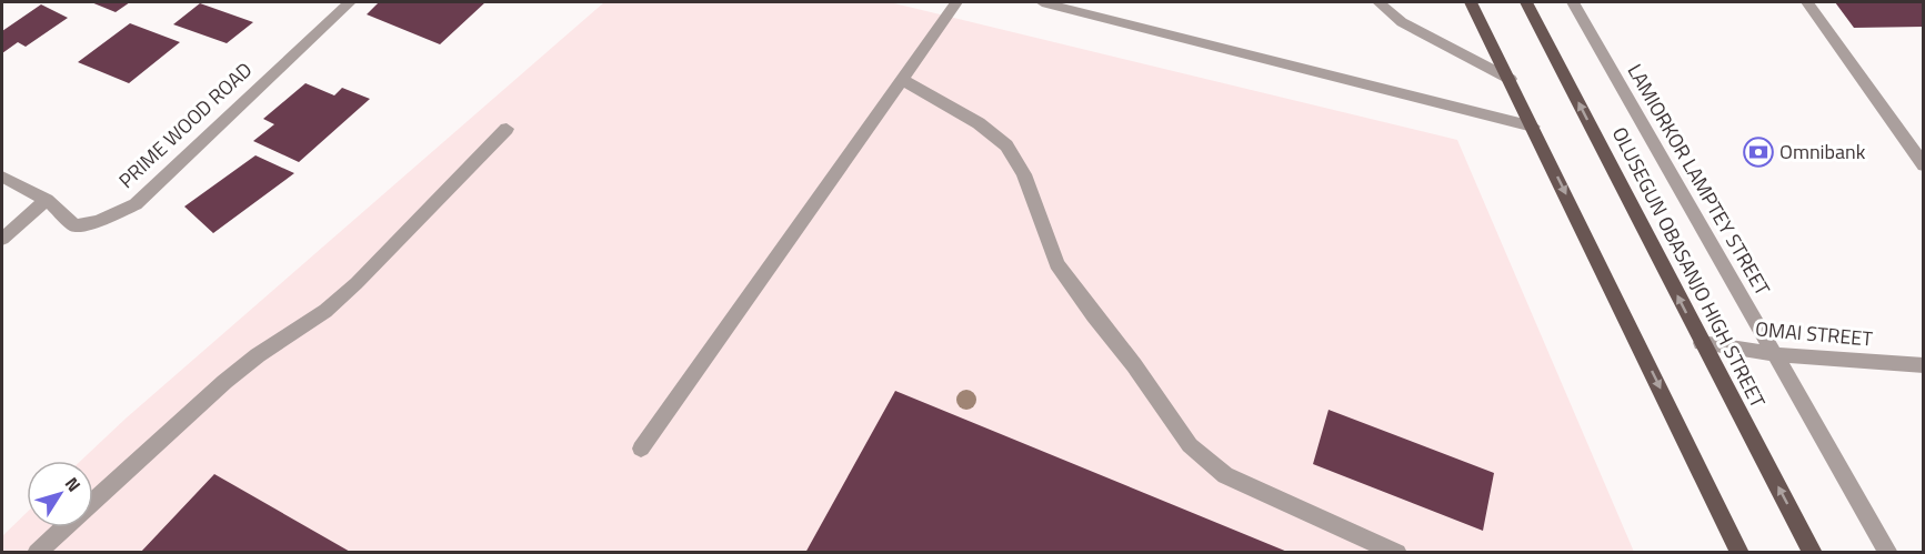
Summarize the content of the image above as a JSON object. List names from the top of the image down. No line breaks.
{"streets":{"main road":["OLUSEGUN OBASANJO HIGH STREET"],"street":["PRIME WOOD ROAD","LAMIORKOR LAMPTEY STREET","OMAI STREET"]},"crossings":[["LAMIORKOR LAMPTEY STREET","OMAI STREET"],["OLUSEGUN OBASANJO HIGH STREET","OMAI STREET"]],"places":{"bank":["Omnibank"]},"north":"top right"}
